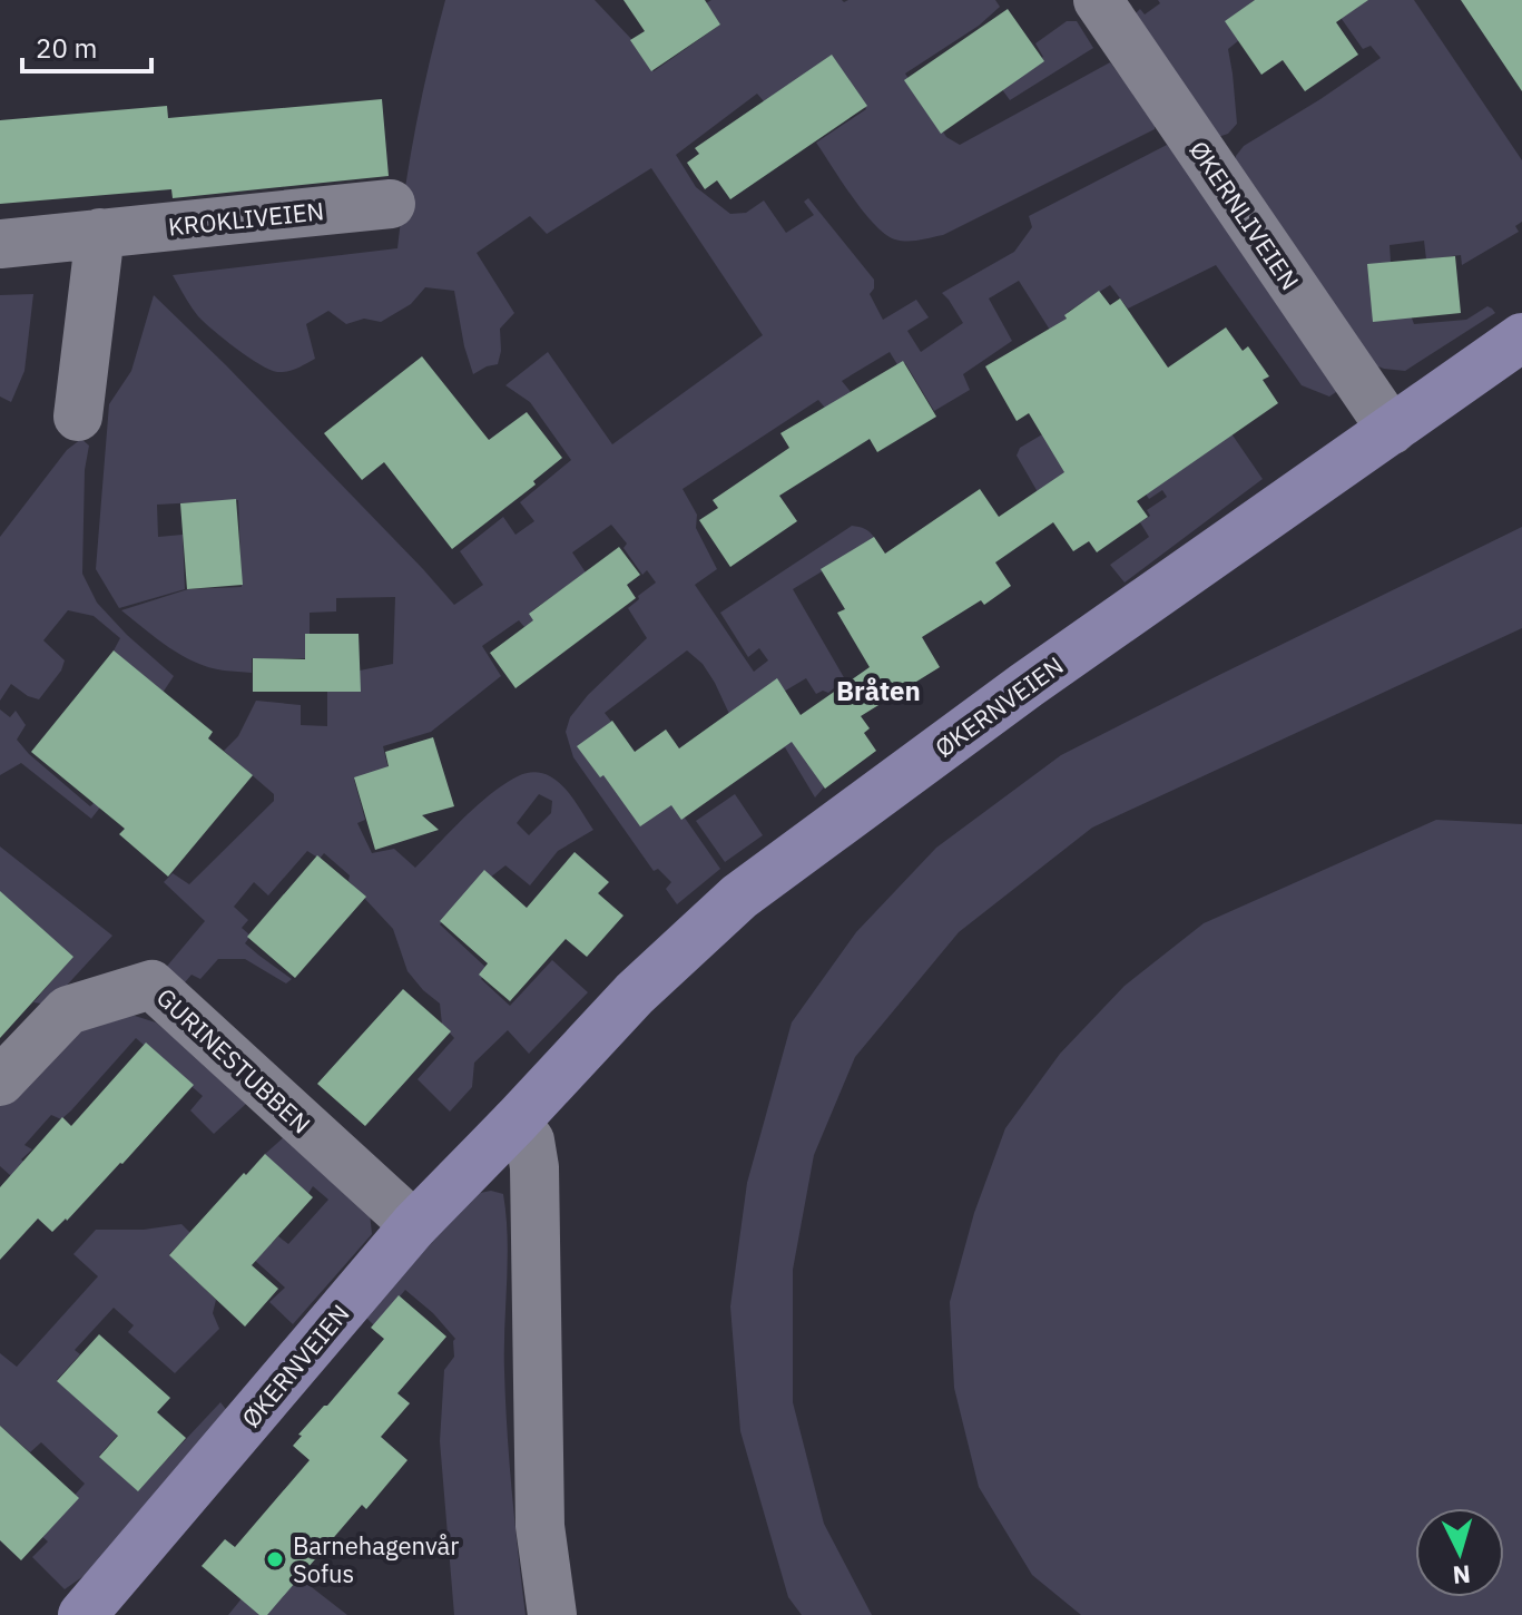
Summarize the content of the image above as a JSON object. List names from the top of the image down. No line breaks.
{"streets":{"street":["ØKERNLIVEIEN","KROKLIVEIEN","ØKERNVEIEN","GURINESTUBBEN"]},"crossings":[["ØKERNLIVEIEN","ØKERNVEIEN"],["ØKERNVEIEN","GURINESTUBBEN"]],"districts":["Bråten"],"places":["Barnehagenvår Sofus"],"scale_bar":"20 m","north":"bottom"}
